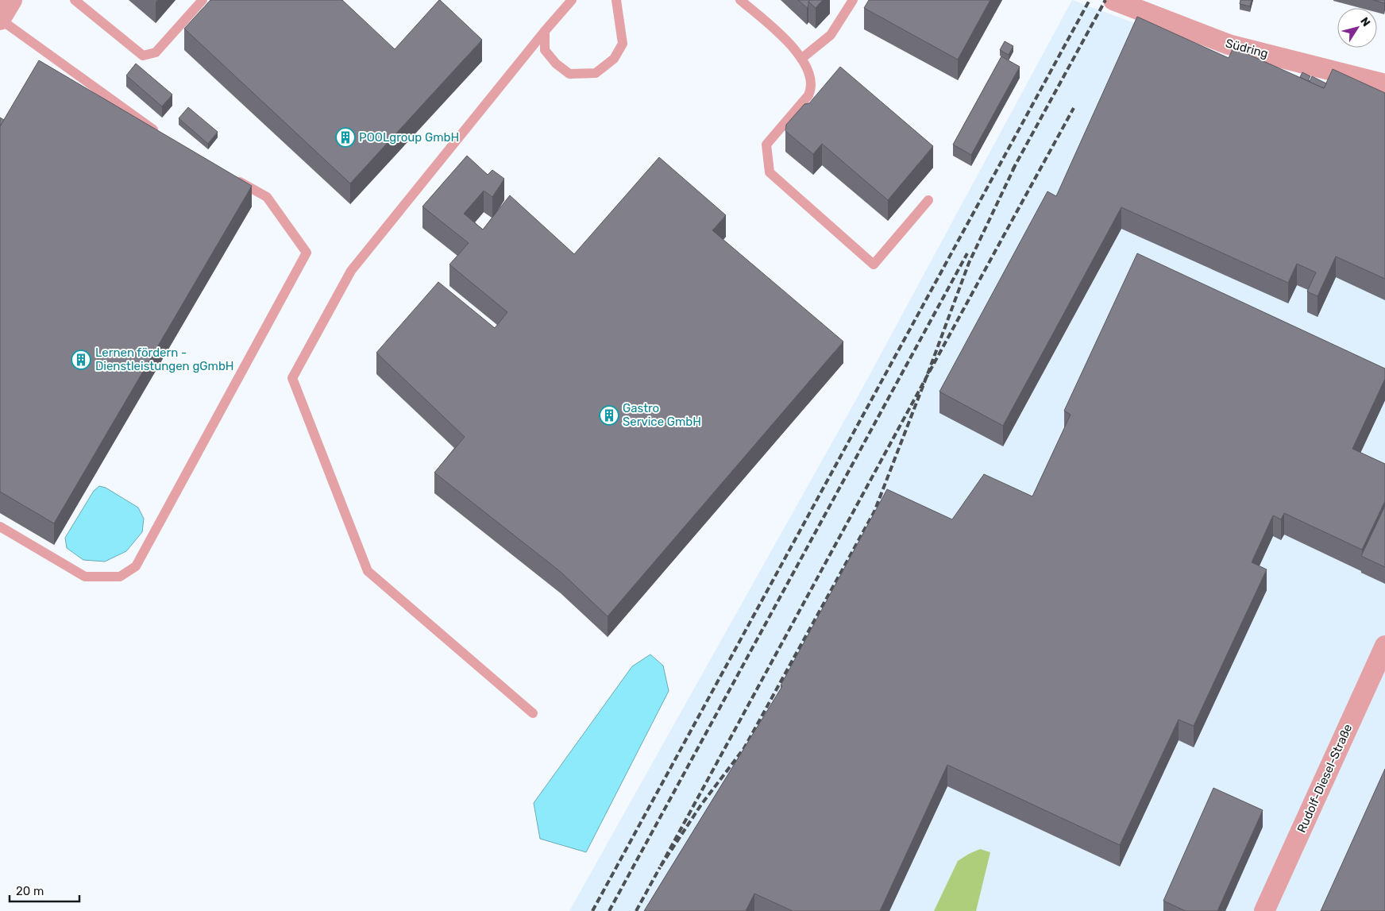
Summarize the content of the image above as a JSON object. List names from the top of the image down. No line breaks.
{"streets":{"street":["Südring","Rudolf-Diesel-Straße"]},"places":{"building":["POOLgroup GmbH","Lernen fördern - Dienstleistungen gGmbH","Gastro Service GmbH"]},"scale_bar":"20 m","north":"top right"}
